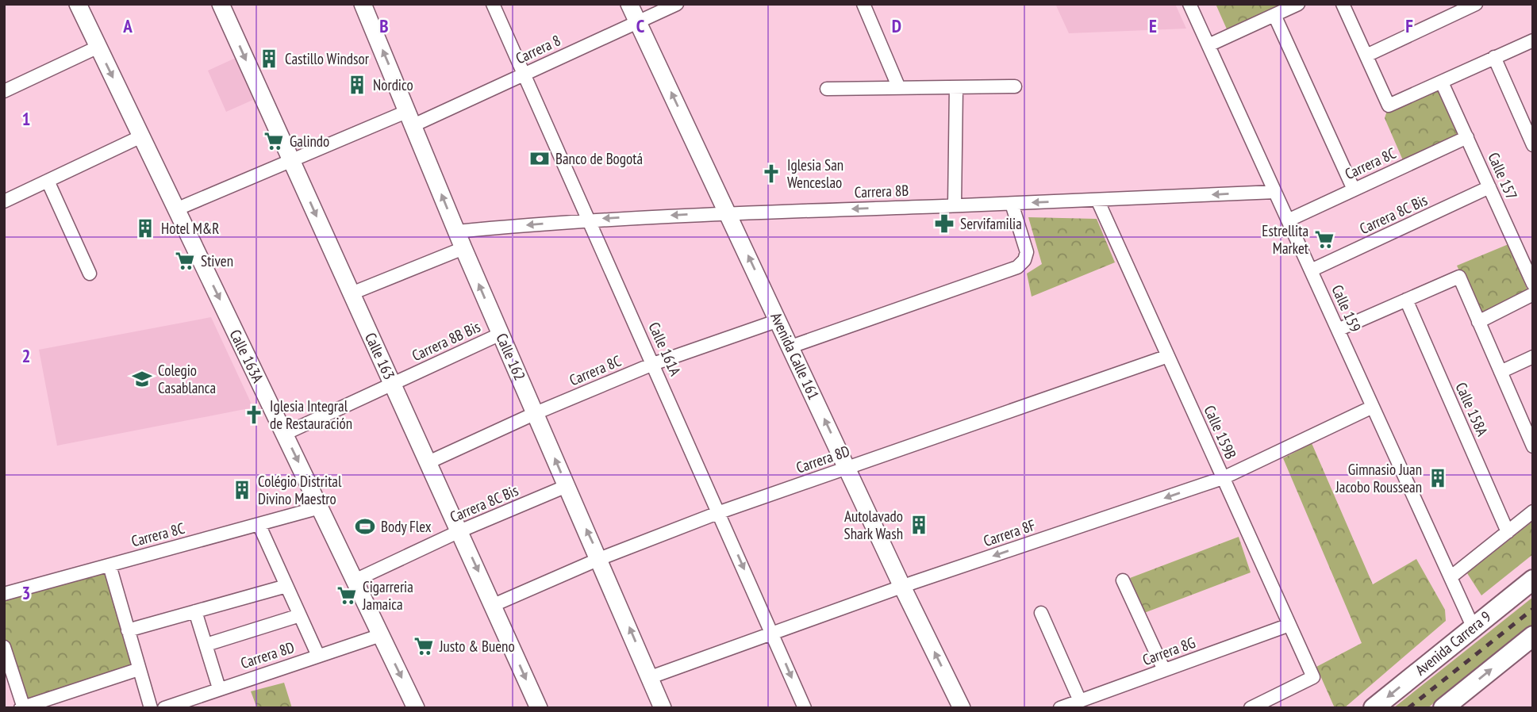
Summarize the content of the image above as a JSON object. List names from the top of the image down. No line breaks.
{"streets":{"main road":["Calle 163A","Calle 163","Avenida Calle 161","Calle 162","Avenida Carrera 9"],"street":["Carrera 8","Carrera 8C","Calle 157","Carrera 8B","Carrera 8C Bis","Calle 159","Carrera 8B Bis","Calle 161A","Calle 158A","Calle 159B","Carrera 8D","Carrera 8F","Carrera 8G"]},"crossings":[["Carrera 8","Calle 161A"],["Carrera 8","Calle 163A"],["Carrera 8","Calle 163"],["Carrera 8","Avenida Calle 161"],["Carrera 8","Calle 162"],["Carrera 8C","Calle 157"],["Carrera 8C","Calle 159"],["Carrera 8C","Calle 161A"],["Carrera 8C","Calle 163A"],["Carrera 8C","Calle 163"],["Carrera 8C","Avenida Calle 161"],["Carrera 8C","Calle 162"],["Calle 157","Carrera 8C Bis"],["Carrera 8B","Calle 159"],["Carrera 8B","Calle 161A"],["Carrera 8B","Avenida Calle 161"],["Carrera 8B","Calle 162"],["Carrera 8B","Calle 159B"],["Carrera 8C Bis","Calle 159"],["Carrera 8C Bis","Calle 163A"],["Carrera 8C Bis","Calle 163"],["Carrera 8C Bis","Calle 162"],["Calle 159","Carrera 8F"],["Calle 159","Avenida Carrera 9"],["Carrera 8B Bis","Calle 163A"],["Carrera 8B Bis","Calle 163"],["Carrera 8B Bis","Calle 162"],["Calle 161A","Carrera 8D"],["Calle 161A","Carrera 8F"],["Calle 163A","Carrera 8D"],["Calle 163","Carrera 8D"],["Avenida Calle 161","Carrera 8D"],["Avenida Calle 161","Carrera 8F"],["Calle 162","Carrera 8D"],["Calle 162","Carrera 8F"],["Calle 159B","Carrera 8D"],["Calle 159B","Carrera 8F"],["Calle 159B","Carrera 8G"]],"one_way":["Carrera 8B","Calle 163A","Calle 163","Avenida Calle 161","Calle 162","Carrera 8F"],"places":{"building":["Castillo Windsor","Nordico","Hotel M&R","Gimnasio Juan Jacobo Roussean","Colégio Distrital Divino Maestro","Autolavado Shark Wash"],"supermarket":["Galindo","Estrellita Market","Stiven","Cigarreria Jamaica","Justo & Bueno"],"bank":["Banco de Bogotá"],"church":["Iglesia San Wenceslao","Iglesia Integral de Restauración"],"pharmacy":["Servifamilia"],"school or university":["Colegio Casablanca"],"sports":["Body Flex"]},"grid":{"columns":["A","B","C","D","E","F"],"rows":["1","2","3"]}}
